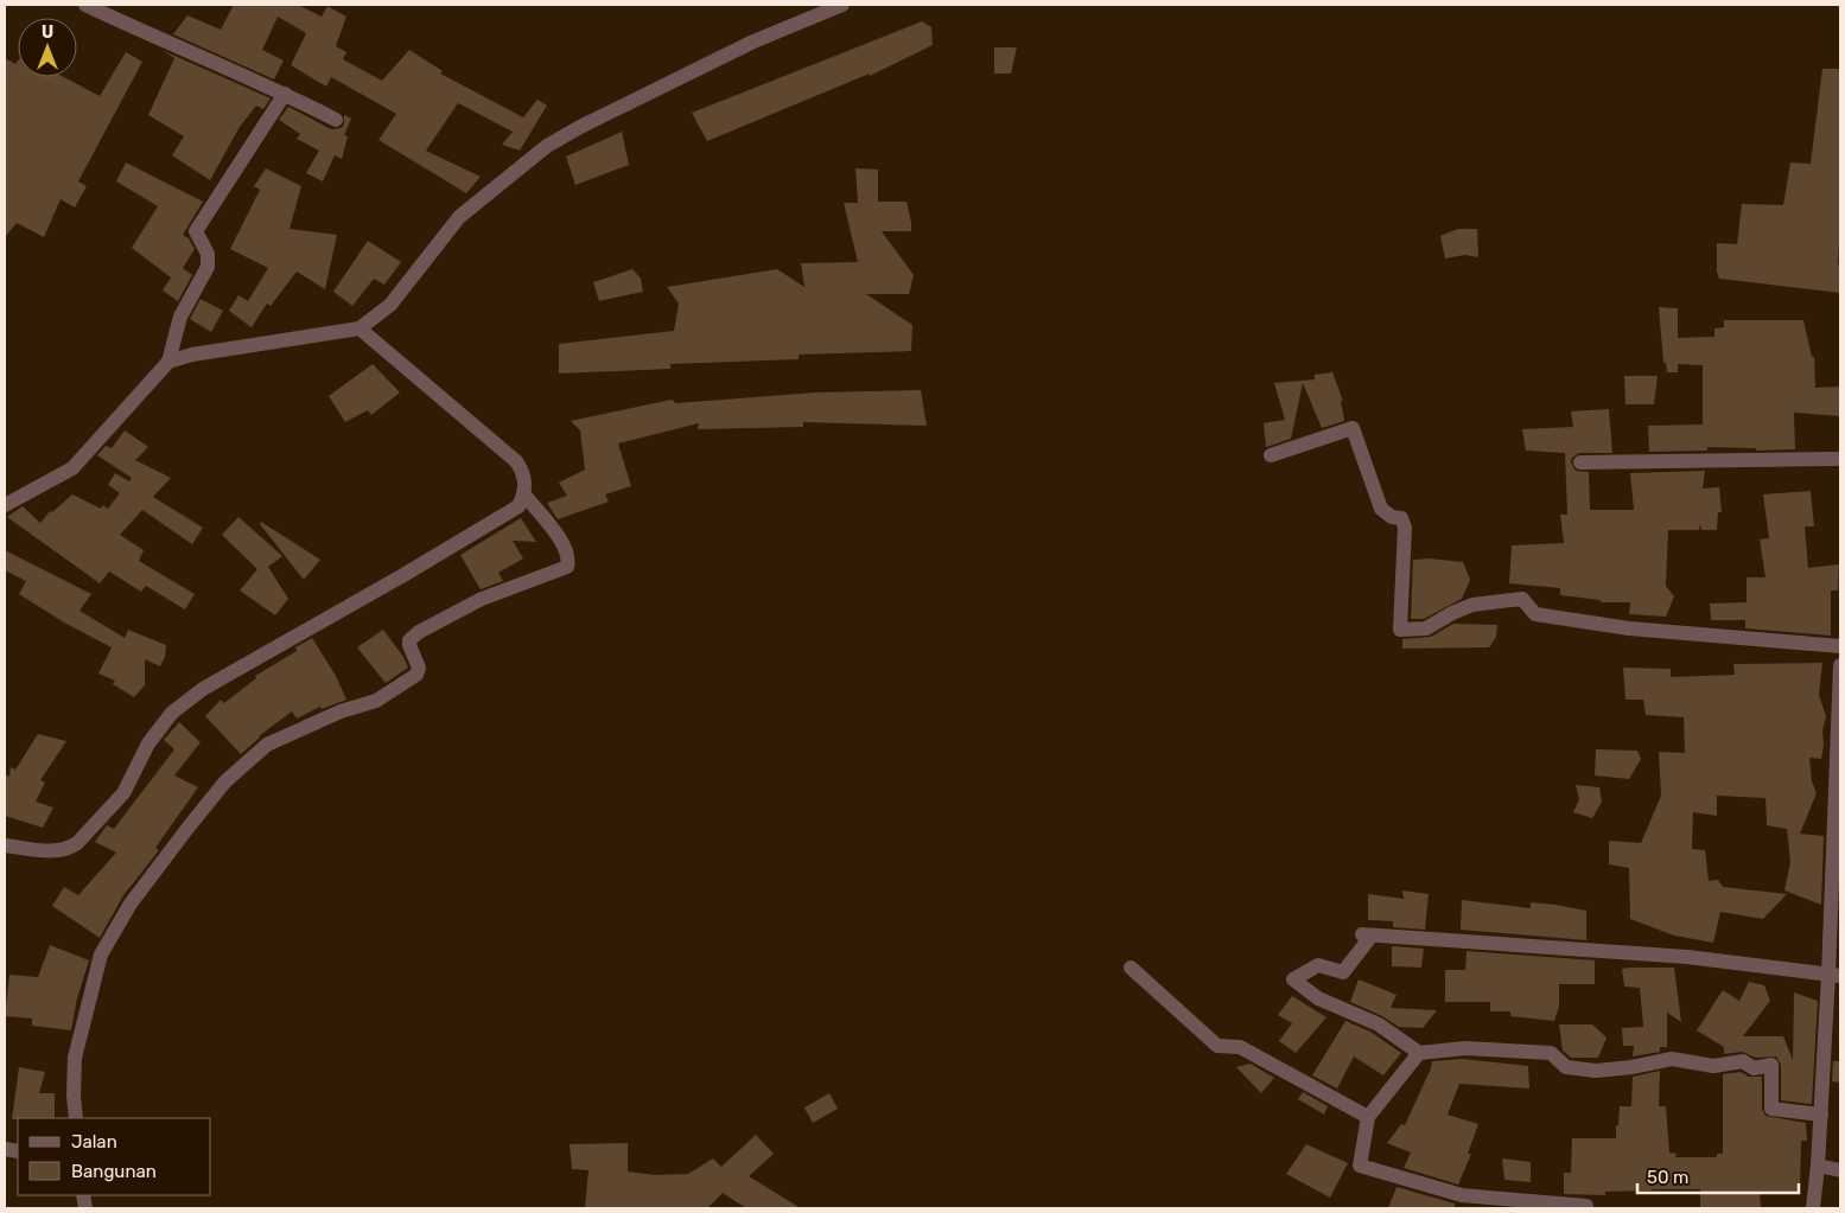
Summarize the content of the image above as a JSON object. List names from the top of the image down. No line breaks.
{"legend":["Jalan","Bangunan"],"scale_bar":"50 m","north":"top"}
